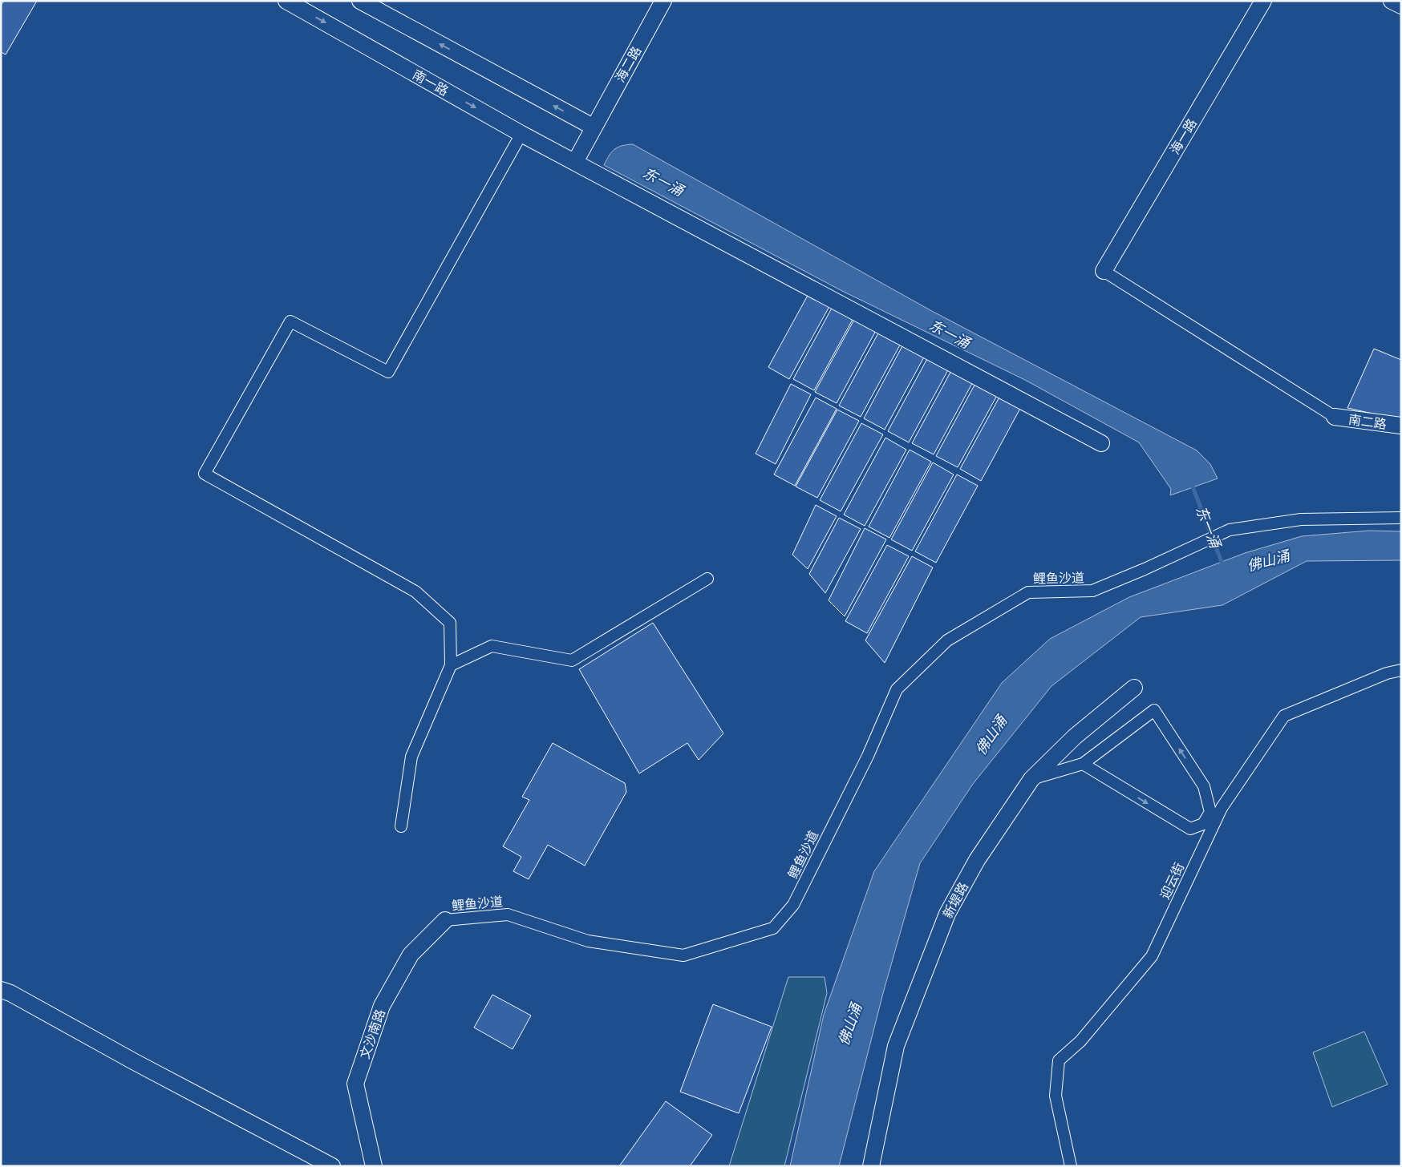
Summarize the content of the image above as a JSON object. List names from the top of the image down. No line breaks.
{"streets":{"street":["海二路","南一路","海一路","南二路","鲤鱼沙道","迎云街","新堤路","文沙南路"]},"crossings":[["海二路","南一路"],["鲤鱼沙道","文沙南路"]],"water":["东一涌","佛山涌"]}
